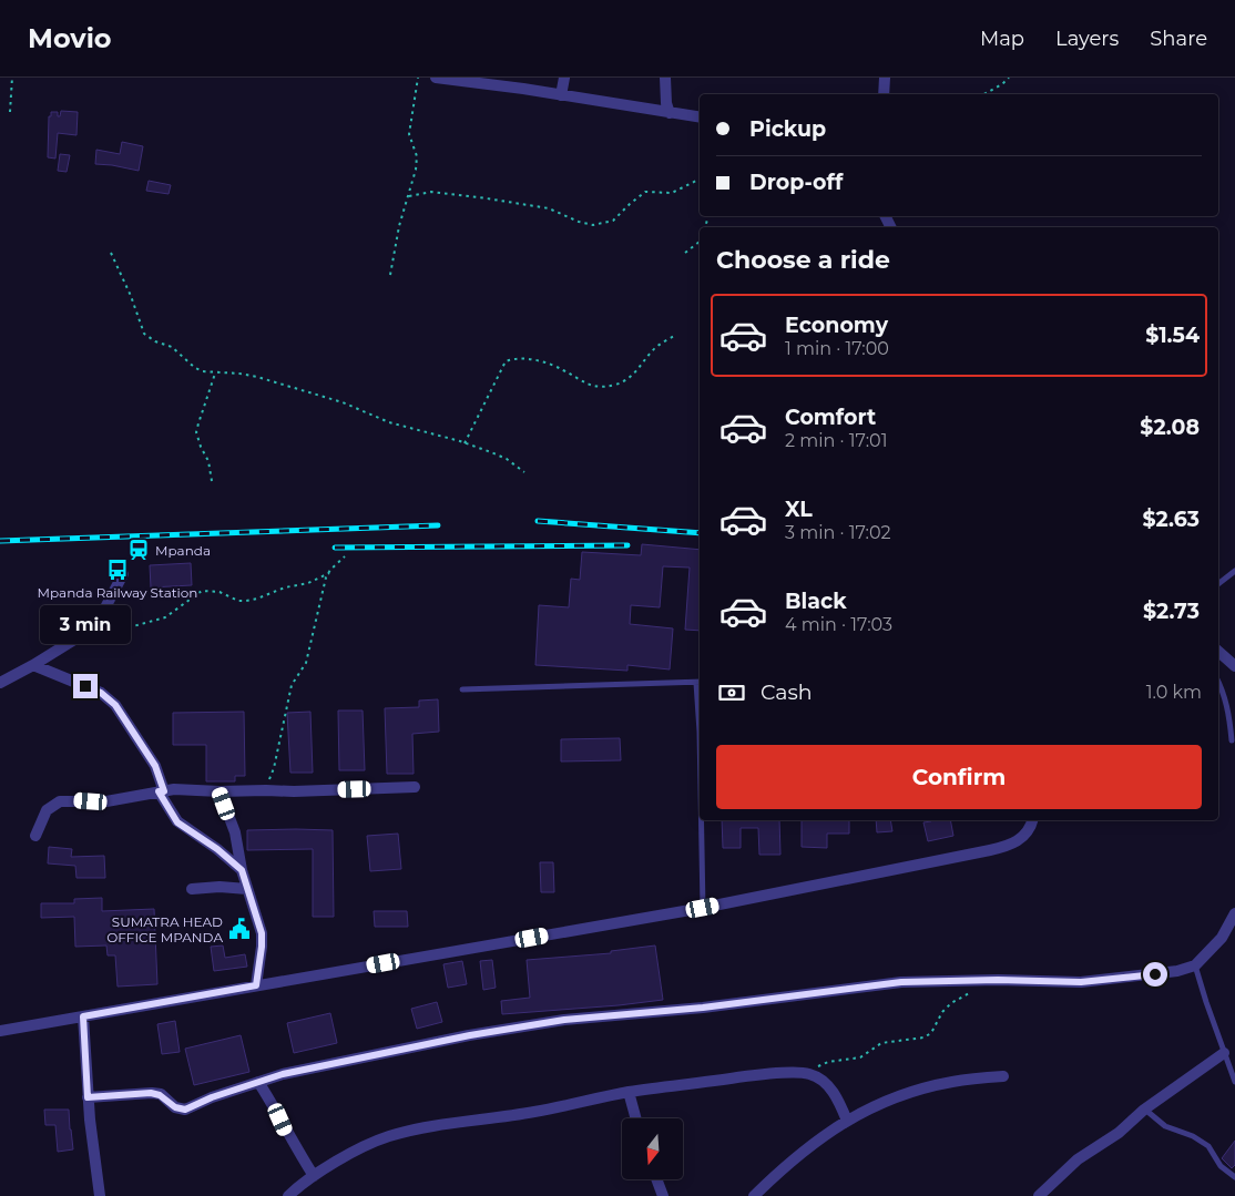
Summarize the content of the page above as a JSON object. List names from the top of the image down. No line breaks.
{"places":{"station":["Mpanda"],"bus stop":["Mpanda Railway Station"],"public building":["SUMATRA HEAD OFFICE MPANDA"]},"north":"bottom","page":{"header":"Movio","nav":["Map","Layers","Share"],"banner":["Pickup","Drop-off"],"heading":"Choose a ride","list":[{"name":"Economy","note":"1 min · 17:00","value":"$1.54"},{"name":"Comfort","note":"2 min · 17:01","value":"$2.08"},{"name":"XL","note":"3 min · 17:02","value":"$2.63"},{"name":"Black","note":"4 min · 17:03","value":"$2.73"}],"bubble":"3 min","pay":["Cash","1.0 km"],"buttons":"Confirm"}}
